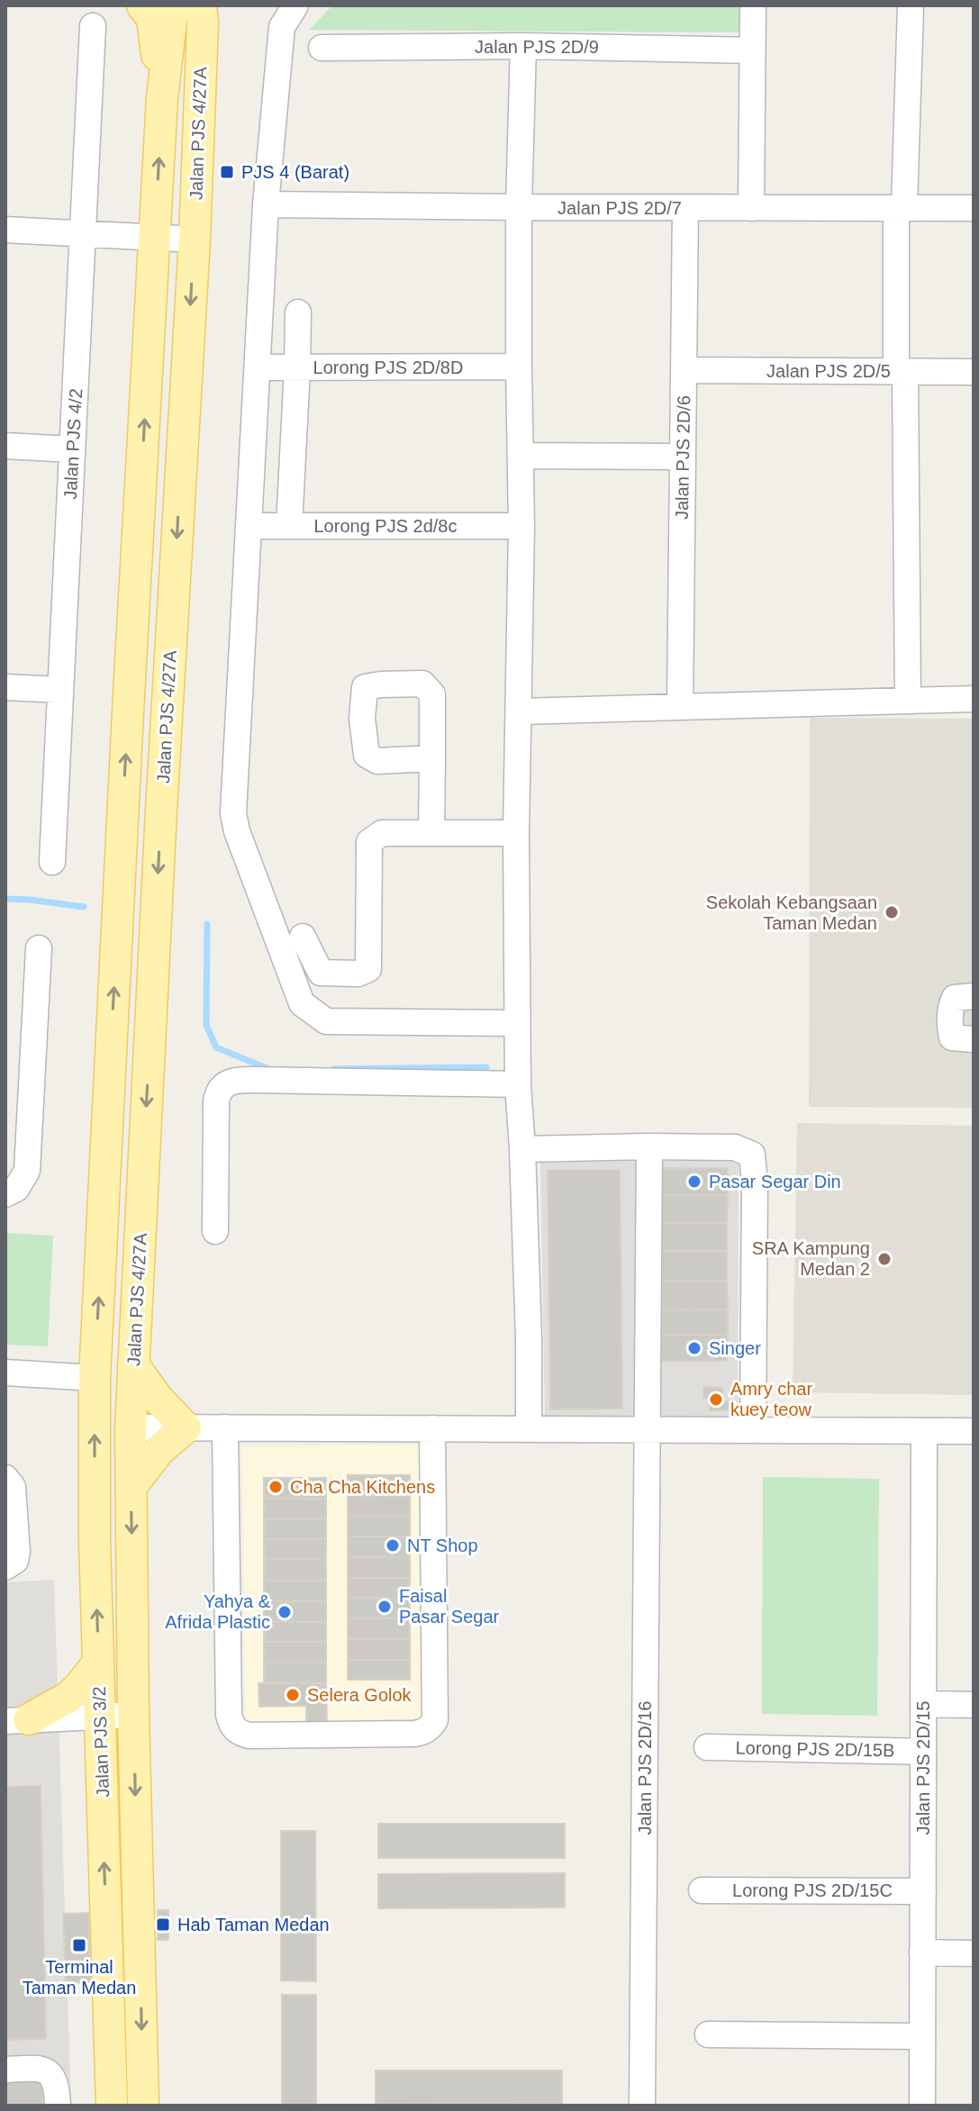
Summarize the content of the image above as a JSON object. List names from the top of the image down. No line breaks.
{"streets":{"main road":["Jalan PJS 4/27A","Jalan PJS 3/2"],"street":["Jalan PJS 2D/9","Jalan PJS 2D/7","Lorong PJS 2D/8D","Jalan PJS 2D/5","Jalan PJS 4/2","Jalan PJS 2D/6","Lorong PJS 2d/8c","Lorong PJS 2D/15B","Jalan PJS 2D/16","Jalan PJS 2D/15","Lorong PJS 2D/15C"]},"crossings":[["Jalan PJS 4/27A","Jalan PJS 3/2"],["Jalan PJS 2D/7","Jalan PJS 2D/6"],["Jalan PJS 2D/5","Jalan PJS 2D/6"],["Lorong PJS 2D/15B","Jalan PJS 2D/15"],["Jalan PJS 2D/15","Lorong PJS 2D/15C"]],"places":{"transit":["PJS 4 (Barat)","Hab Taman Medan","Terminal Taman Medan"],"other":["Sekolah Kebangsaan Taman Medan","Pasar Segar Din","SRA Kampung Medan 2","Singer","Amry char kuey teow","Cha Cha Kitchens","NT Shop","Faisal Pasar Segar","Yahya & Afrida Plastic","Selera Golok"]}}
